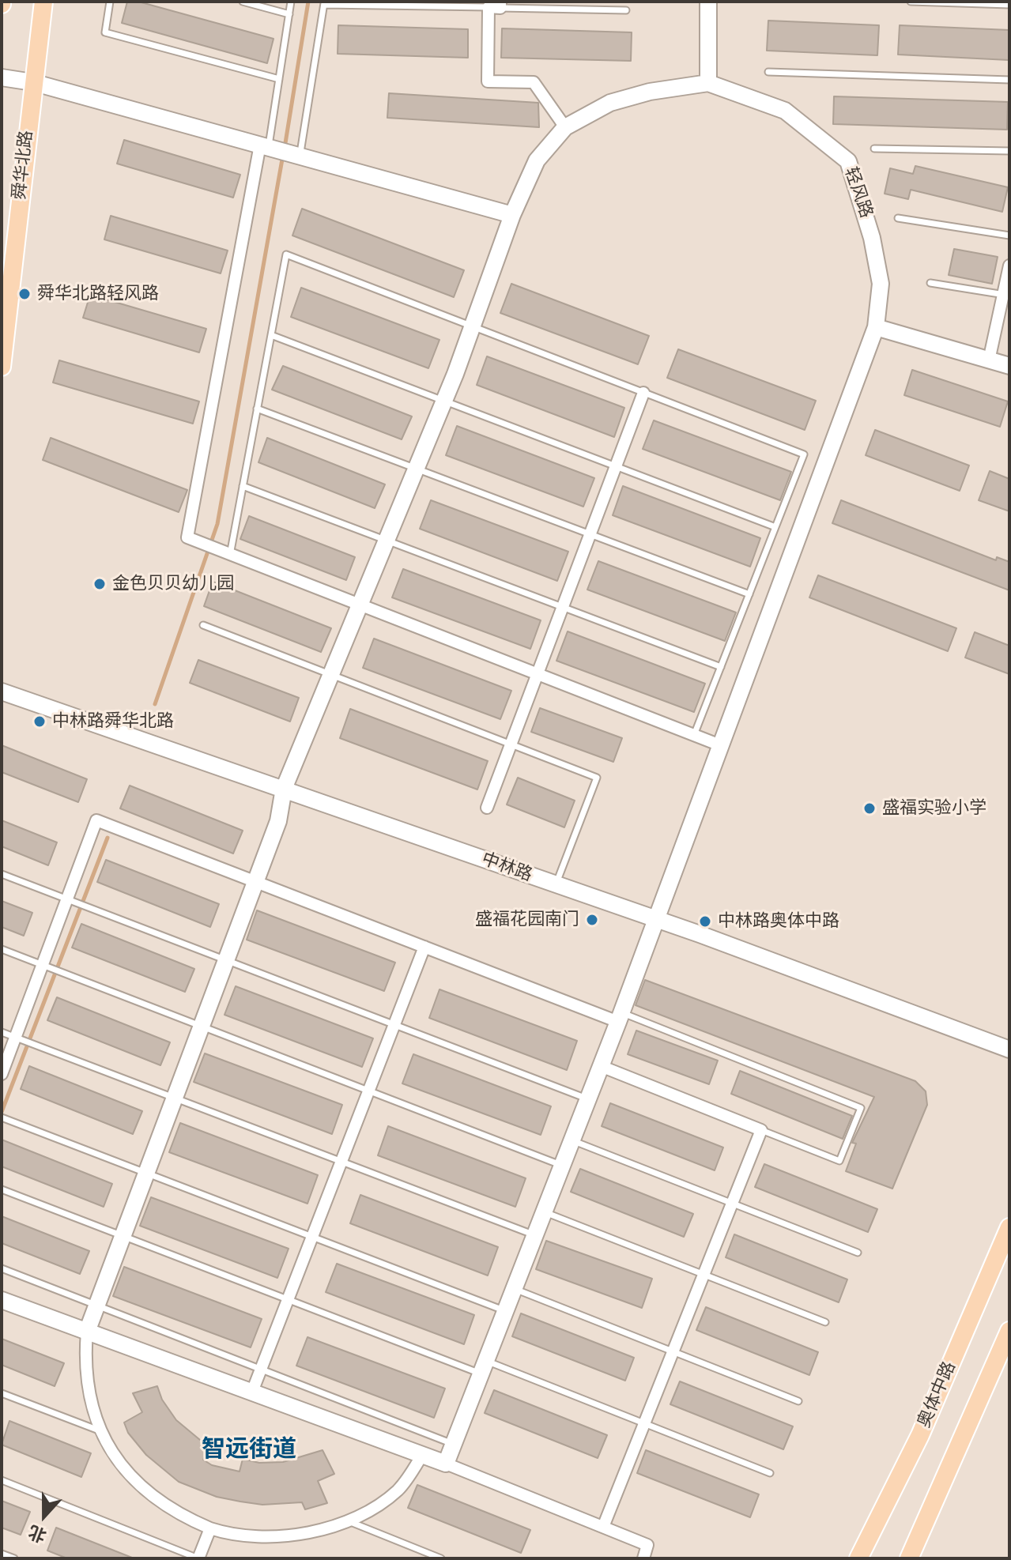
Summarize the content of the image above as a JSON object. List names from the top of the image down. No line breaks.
{"streets":{"main road":["舜华北路","奥体中路"],"street":["轻风路","中林路"]},"crossings":[["轻风路","中林路"]],"districts":["智远街道"],"places":["舜华北路轻风路","金色贝贝幼儿园","中林路舜华北路","盛福实验小学","盛福花园南门","中林路奥体中路"],"north":"bottom"}
